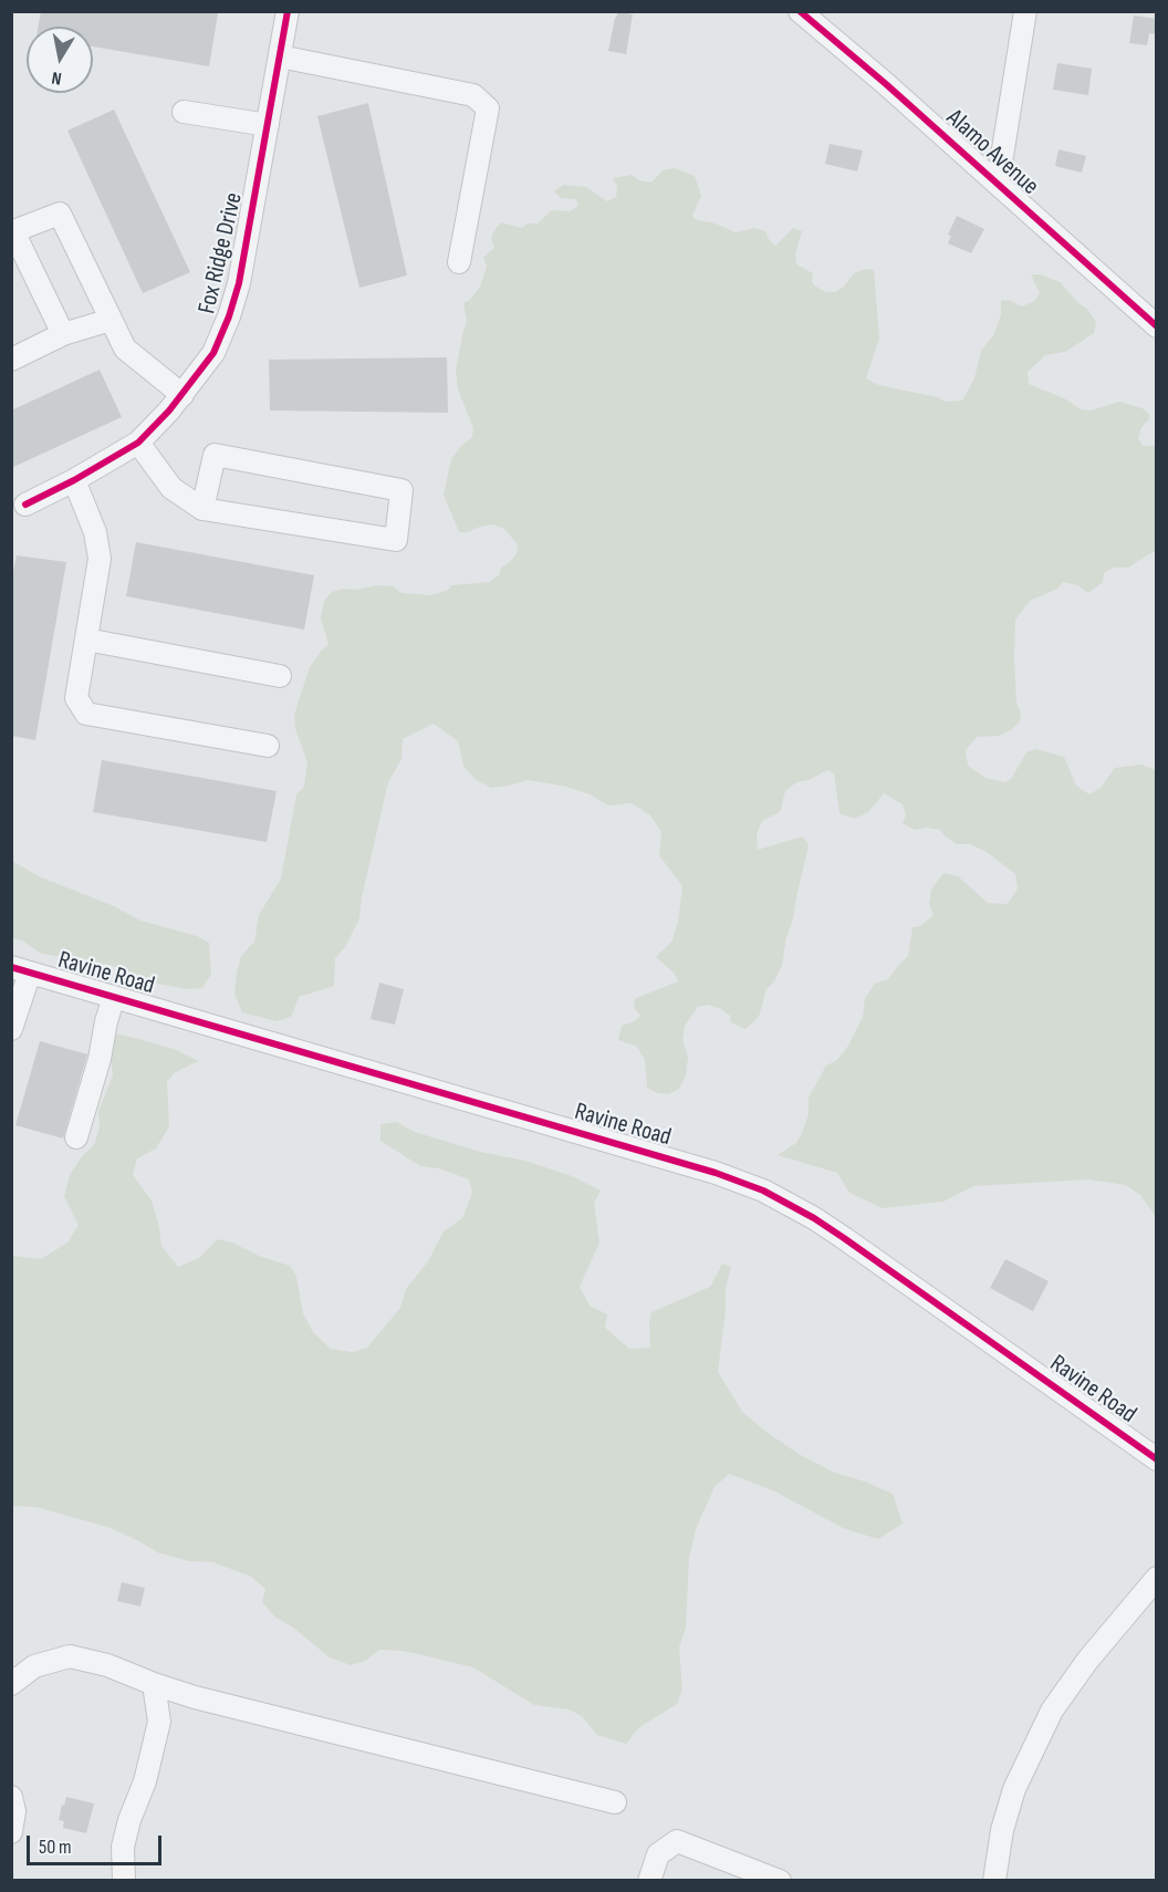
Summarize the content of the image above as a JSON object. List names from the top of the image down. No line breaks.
{"streets":{"street":["Alamo Avenue","Fox Ridge Drive","Ravine Road"]},"scale_bar":"50 m","north":"bottom"}
